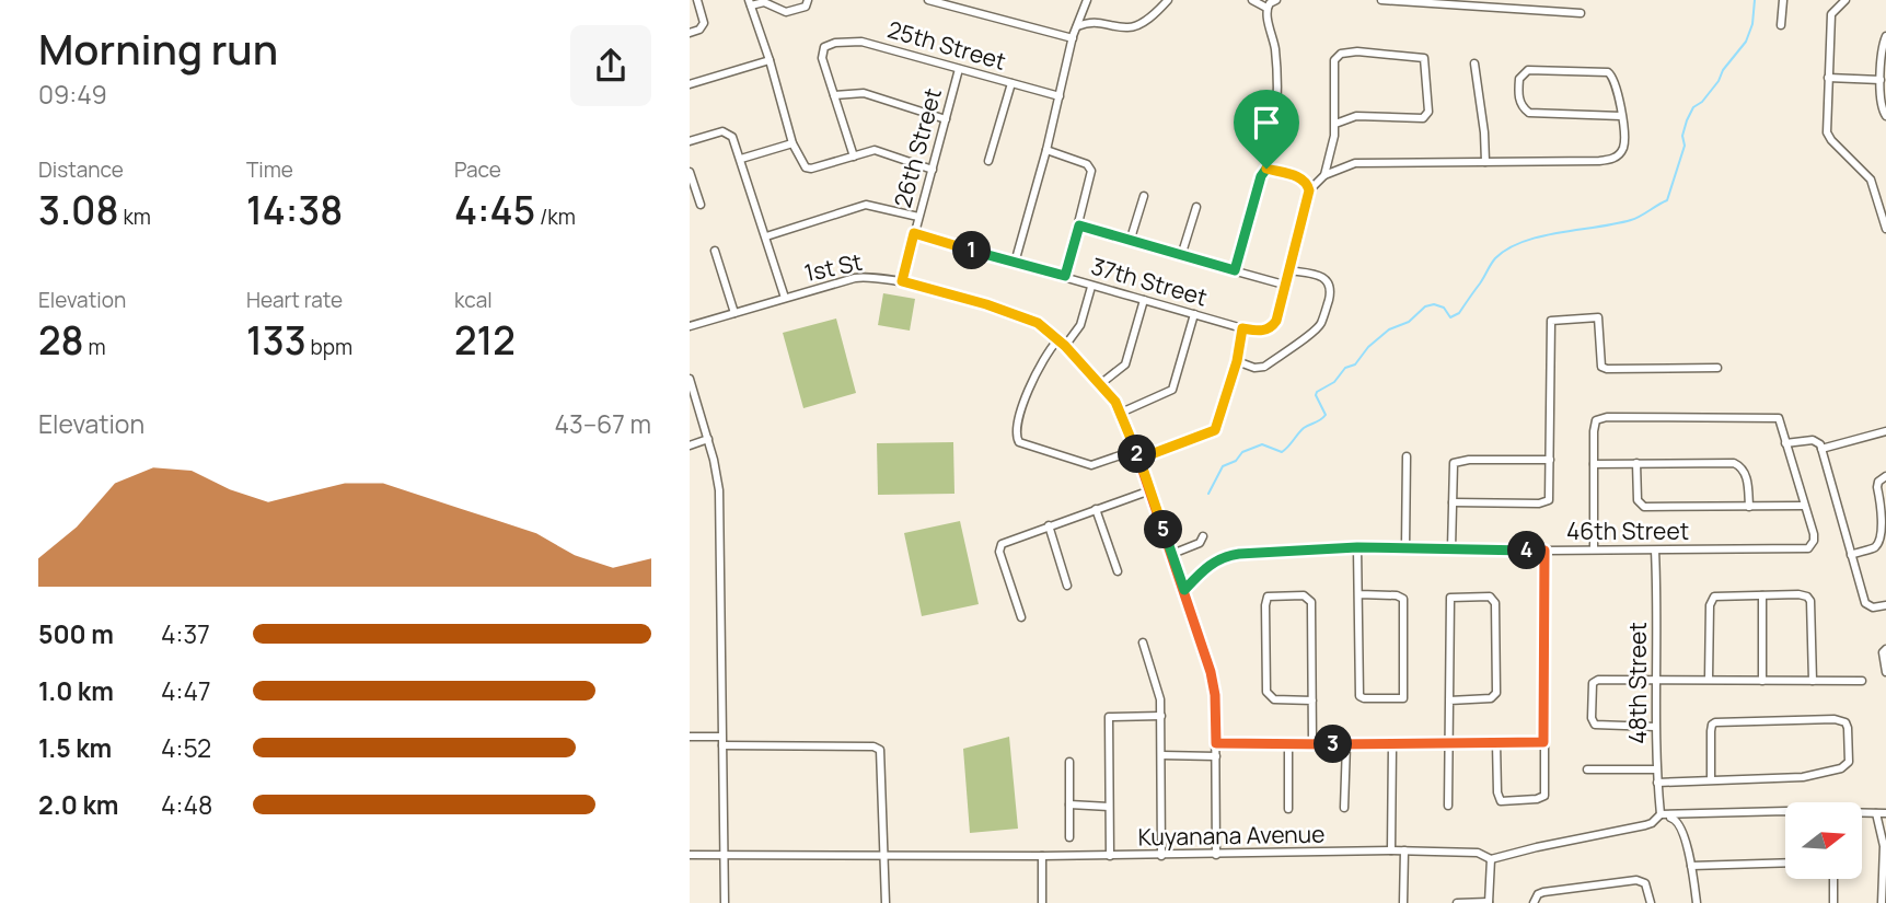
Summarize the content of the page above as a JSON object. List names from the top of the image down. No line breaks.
{"streets":{"street":["25th Street","26th Street","1st St","37th Street","46th Street","48th Street","Kuyanana Avenue"]},"crossings":[["25th Street","26th Street"],["26th Street","1st St"],["26th Street","37th Street"],["1st St","46th Street"],["1st St","Kuyanana Avenue"],["46th Street","48th Street"],["48th Street","Kuyanana Avenue"]],"north":"right","page":{"heading":["Morning run","09:49"],"stats":[["Distance","3.08 km"],["Time","14:38"],["Pace","4:45 /km"],["Elevation","28 m"],["Heart rate","133 bpm"],["kcal","212"]],"pins":["1","2","5","4","3"],"chart":["Elevation","43–67 m"],"list":[{"name":"500 m","note":"4:37"},{"name":"1.0 km","note":"4:47"},{"name":"1.5 km","note":"4:52"},{"name":"2.0 km","note":"4:48"}]}}
